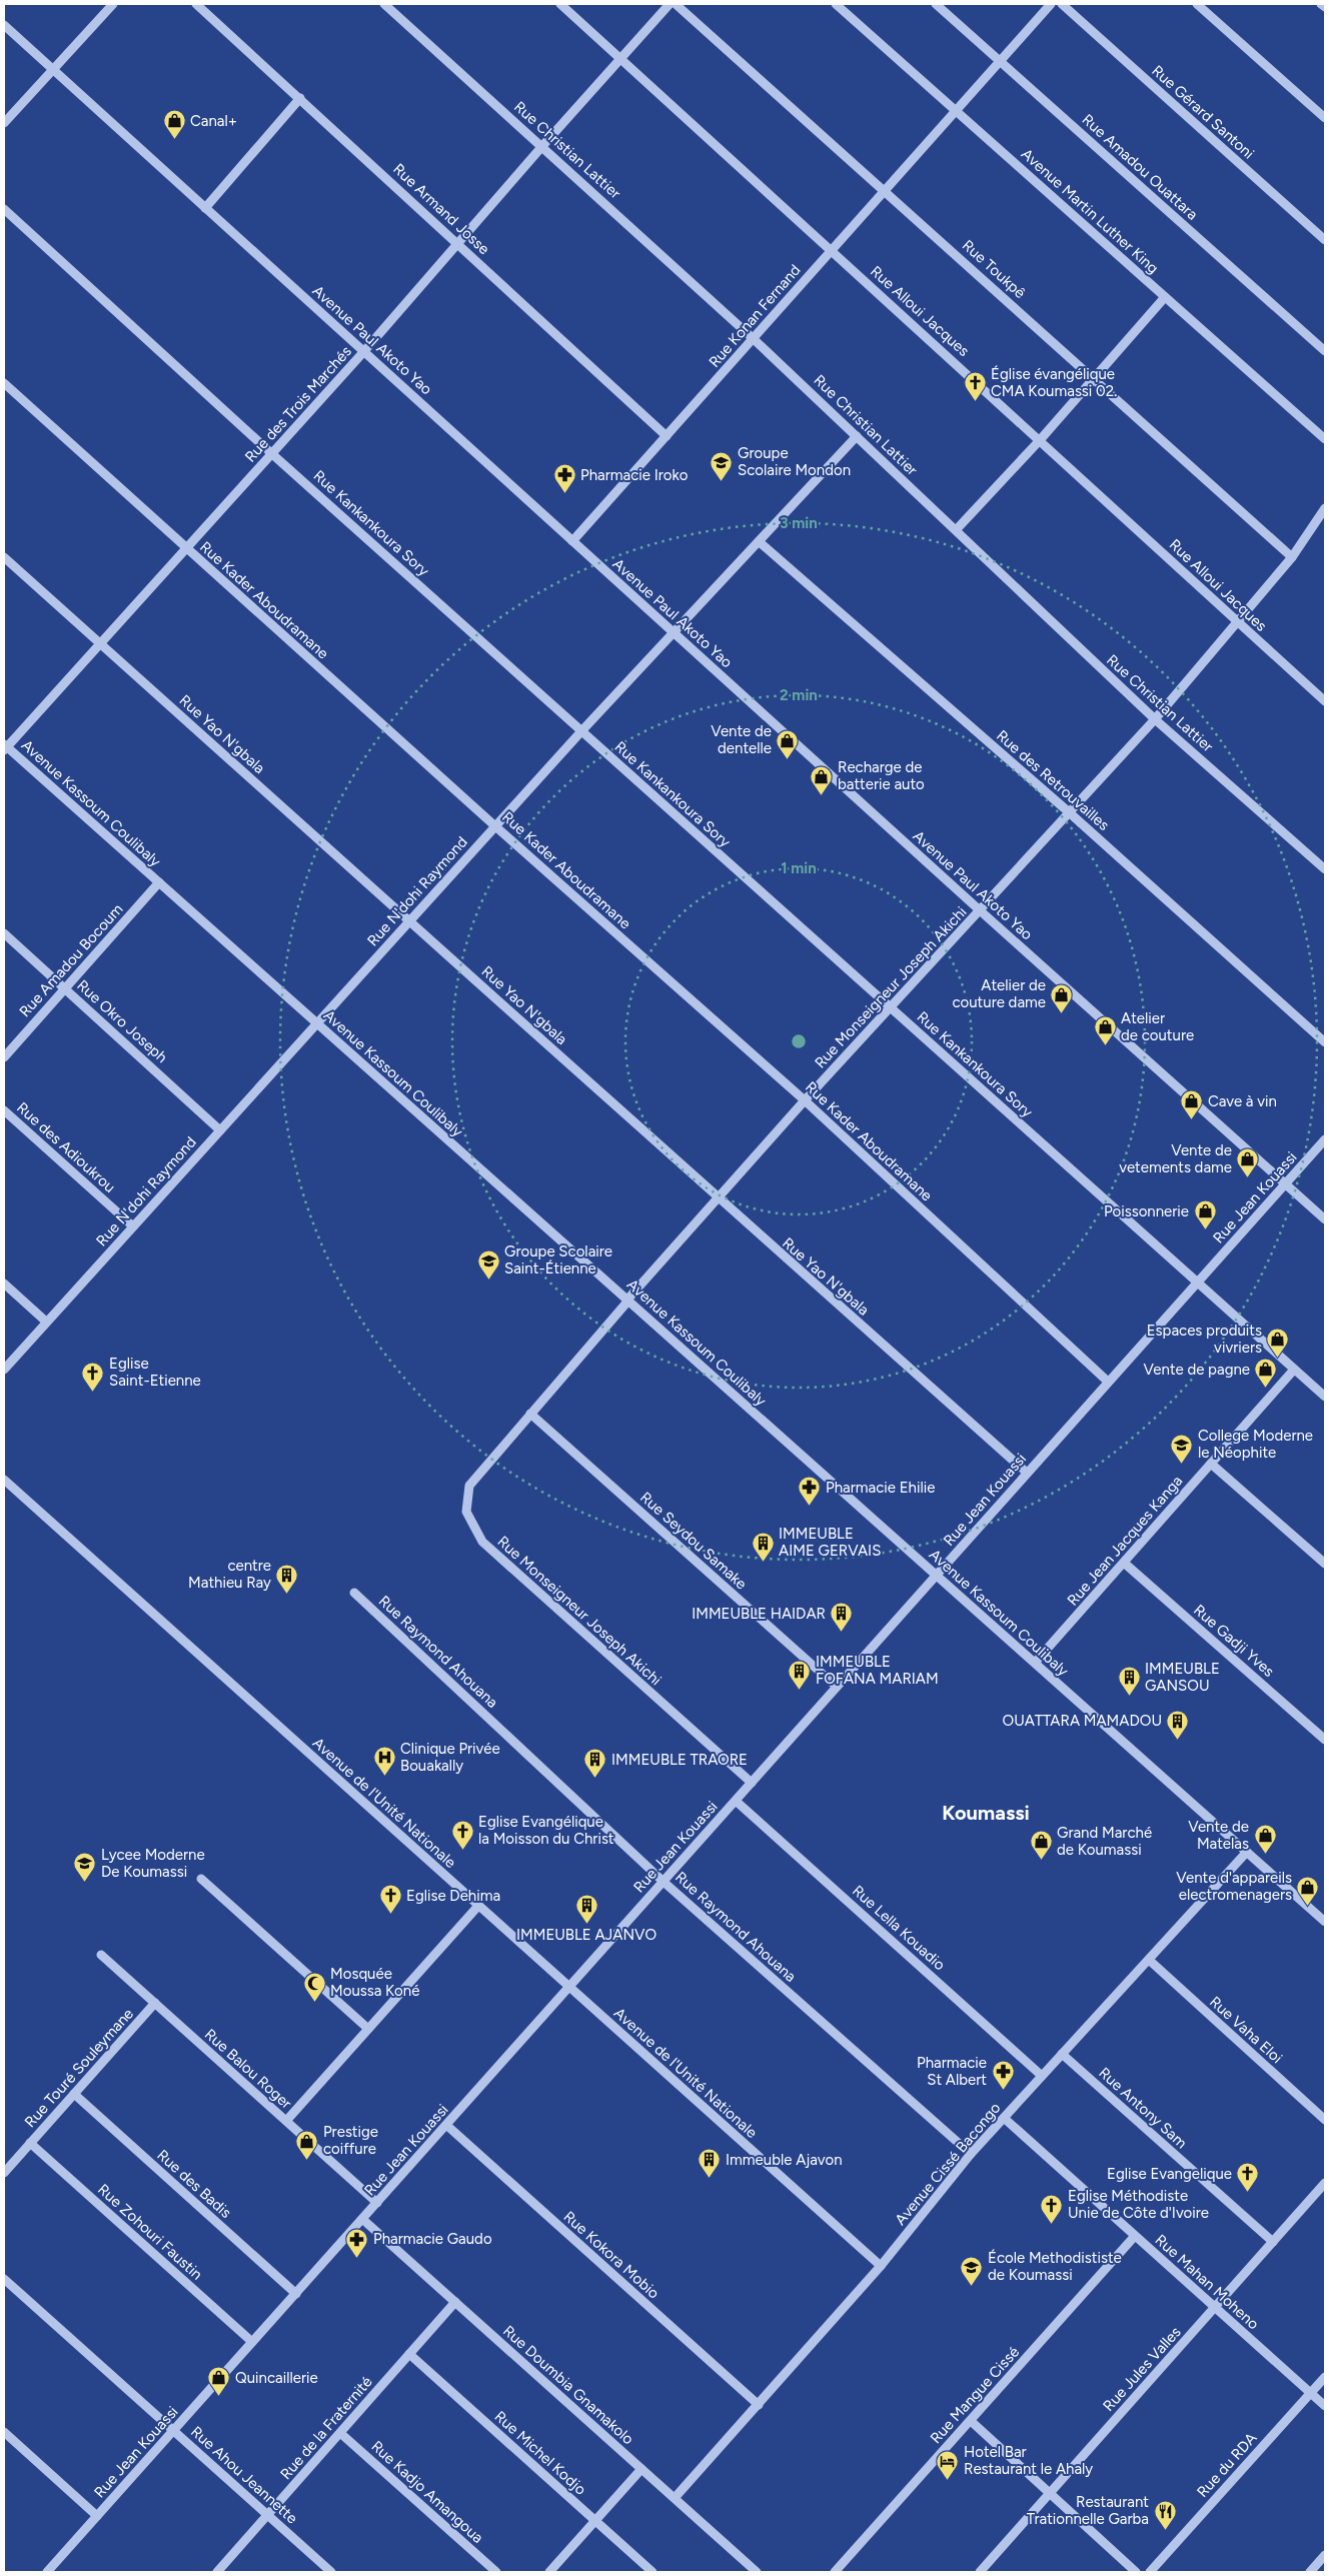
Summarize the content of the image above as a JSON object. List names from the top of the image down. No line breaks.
{"streets":{"street":["Rue Gérard Santoni","Rue Christian Lattier","Rue Amadou Ouattara","Rue Armand Josse","Avenue Martin Luther King","Rue Toukpê","Rue Alloui Jacques","Rue Konan Fernand","Avenue Paul Akoto Yao","Rue des Trois Marchés","Rue Kankankoura Sory","Rue Kader Aboudramane","Rue Yao N'gbala","Rue des Retrouvailles","Avenue Kassoum Coulibaly","Rue N'dohi Raymond","Rue Amadou Bocoum","Rue Monseigneur Joseph Akichi","Rue Okro Joseph","Rue des Adioukrou","Rue Jean Kouassi","Rue Seydou Samake","Rue Jean Jacques Kanga","Rue Gadji Yves","Rue Raymond Ahouana","Avenue de l'Unité Nationale","Rue Lella Kouadio","Rue Vaha Eloi","Rue Touré Souleymane","Rue Balou Roger","Rue Antony Sam","Avenue Cissé Bacongo","Rue des Badis","Rue Zohouri Faustin","Rue Kokora Mobio","Rue Mahan Moheno","Rue Jules Valles","Rue Doumbia Gnamakolo","Rue Mangue Cissé","Rue de la Fraternité","Rue Michel Kodjo","Rue du RDA","Rue Ahou Jeannette","Rue Kadjo Amangoua"]},"crossings":[["Rue Christian Lattier","Rue Konan Fernand"],["Rue Christian Lattier","Rue des Trois Marchés"],["Rue Christian Lattier","Rue N'dohi Raymond"],["Rue Christian Lattier","Rue Monseigneur Joseph Akichi"],["Rue Amadou Ouattara","Rue Konan Fernand"],["Rue Armand Josse","Rue Konan Fernand"],["Rue Armand Josse","Rue des Trois Marchés"],["Avenue Martin Luther King","Rue Konan Fernand"],["Rue Toukpê","Rue Konan Fernand"],["Rue Toukpê","Rue Monseigneur Joseph Akichi"],["Rue Alloui Jacques","Rue Konan Fernand"],["Rue Alloui Jacques","Rue des Trois Marchés"],["Rue Alloui Jacques","Rue Monseigneur Joseph Akichi"],["Rue Konan Fernand","Avenue Paul Akoto Yao"],["Avenue Paul Akoto Yao","Rue des Trois Marchés"],["Avenue Paul Akoto Yao","Rue N'dohi Raymond"],["Avenue Paul Akoto Yao","Rue Monseigneur Joseph Akichi"],["Avenue Paul Akoto Yao","Rue Jean Kouassi"],["Rue des Trois Marchés","Rue Kankankoura Sory"],["Rue des Trois Marchés","Rue Kader Aboudramane"],["Rue des Trois Marchés","Rue Yao N'gbala"],["Rue des Trois Marchés","Avenue Kassoum Coulibaly"],["Rue Kankankoura Sory","Rue N'dohi Raymond"],["Rue Kankankoura Sory","Rue Monseigneur Joseph Akichi"],["Rue Kankankoura Sory","Rue Jean Kouassi"],["Rue Kankankoura Sory","Rue Jean Jacques Kanga"],["Rue Kader Aboudramane","Rue N'dohi Raymond"],["Rue Kader Aboudramane","Rue Monseigneur Joseph Akichi"],["Rue Kader Aboudramane","Rue Jean Kouassi"],["Rue Yao N'gbala","Rue N'dohi Raymond"],["Rue Yao N'gbala","Rue Monseigneur Joseph Akichi"],["Rue Yao N'gbala","Rue Jean Kouassi"],["Rue des Retrouvailles","Rue N'dohi Raymond"],["Rue des Retrouvailles","Rue Monseigneur Joseph Akichi"],["Avenue Kassoum Coulibaly","Rue N'dohi Raymond"],["Avenue Kassoum Coulibaly","Rue Amadou Bocoum"],["Avenue Kassoum Coulibaly","Rue Monseigneur Joseph Akichi"],["Avenue Kassoum Coulibaly","Rue Jean Kouassi"],["Avenue Kassoum Coulibaly","Rue Jean Jacques Kanga"],["Avenue Kassoum Coulibaly","Avenue Cissé Bacongo"],["Rue N'dohi Raymond","Rue Okro Joseph"],["Rue N'dohi Raymond","Rue des Adioukrou"],["Rue Amadou Bocoum","Rue Okro Joseph"],["Rue Monseigneur Joseph Akichi","Rue Jean Kouassi"],["Rue Monseigneur Joseph Akichi","Rue Seydou Samake"],["Rue Jean Kouassi","Rue Seydou Samake"],["Rue Jean Kouassi","Rue Raymond Ahouana"],["Rue Jean Kouassi","Avenue de l'Unité Nationale"],["Rue Jean Kouassi","Rue Lella Kouadio"],["Rue Jean Kouassi","Rue Balou Roger"],["Rue Jean Kouassi","Rue des Badis"],["Rue Jean Kouassi","Rue Zohouri Faustin"],["Rue Jean Kouassi","Rue Kokora Mobio"],["Rue Jean Kouassi","Rue Doumbia Gnamakolo"],["Rue Jean Kouassi","Rue Ahou Jeannette"],["Rue Jean Jacques Kanga","Rue Gadji Yves"],["Rue Raymond Ahouana","Avenue Cissé Bacongo"],["Avenue de l'Unité Nationale","Avenue Cissé Bacongo"],["Rue Lella Kouadio","Avenue Cissé Bacongo"],["Rue Vaha Eloi","Avenue Cissé Bacongo"],["Rue Touré Souleymane","Rue Balou Roger"],["Rue Touré Souleymane","Rue des Badis"],["Rue Touré Souleymane","Rue Zohouri Faustin"],["Rue Antony Sam","Avenue Cissé Bacongo"],["Rue Antony Sam","Rue Jules Valles"],["Avenue Cissé Bacongo","Rue Kokora Mobio"],["Avenue Cissé Bacongo","Rue Mahan Moheno"],["Avenue Cissé Bacongo","Rue Doumbia Gnamakolo"],["Rue Mahan Moheno","Rue Jules Valles"],["Rue Mahan Moheno","Rue Mangue Cissé"],["Rue Mahan Moheno","Rue du RDA"],["Rue Doumbia Gnamakolo","Rue de la Fraternité"],["Rue de la Fraternité","Rue Michel Kodjo"],["Rue de la Fraternité","Rue Ahou Jeannette"],["Rue de la Fraternité","Rue Kadjo Amangoua"]],"districts":["Koumassi"],"places":{"shop":["Canal+","Vente de dentelle","Recharge de batterie auto","Atelier de couture dame","Atelier de couture","Cave à vin","Vente de vetements dame","Poissonnerie","Espaces produits vivriers","Vente de pagne","Vente de Matelas","Grand Marché de Koumassi","Vente d'appareils electromenagers","Prestige coiffure","Quincaillerie"],"church":["Église évangélique CMA Koumassi 02.","Eglise Saint-Etienne","Eglise Evangélique la Moisson du Christ","Eglise Dehima","Eglise Evangelique","Eglise Méthodiste Unie de Côte d'Ivoire"],"school or university":["Groupe Scolaire Mondon","Groupe Scolaire Saint-Étienne","College Moderne le Néophite","Lycee Moderne De Koumassi","École Methodististe de Koumassi"],"pharmacy":["Pharmacie Iroko","Pharmacie Ehilie","Pharmacie St Albert","Pharmacie Gaudo"],"building":["IMMEUBLE AIME GERVAIS","centre Mathieu Ray","IMMEUBLE HAIDAR","IMMEUBLE FOFANA MARIAM","IMMEUBLE GANSOU","OUATTARA MAMADOU","IMMEUBLE TRAORE","IMMEUBLE AJANVO","Immeuble Ajavon"],"hospital":["Clinique Privée Bouakally"],"mosque":["Mosquée Moussa Koné"],"hotel":["Hotel Bar Restaurant le Ahaly"],"restaurant":["Restaurant Trationnelle Garba"]},"rings":["3 min","2 min","1 min"]}
